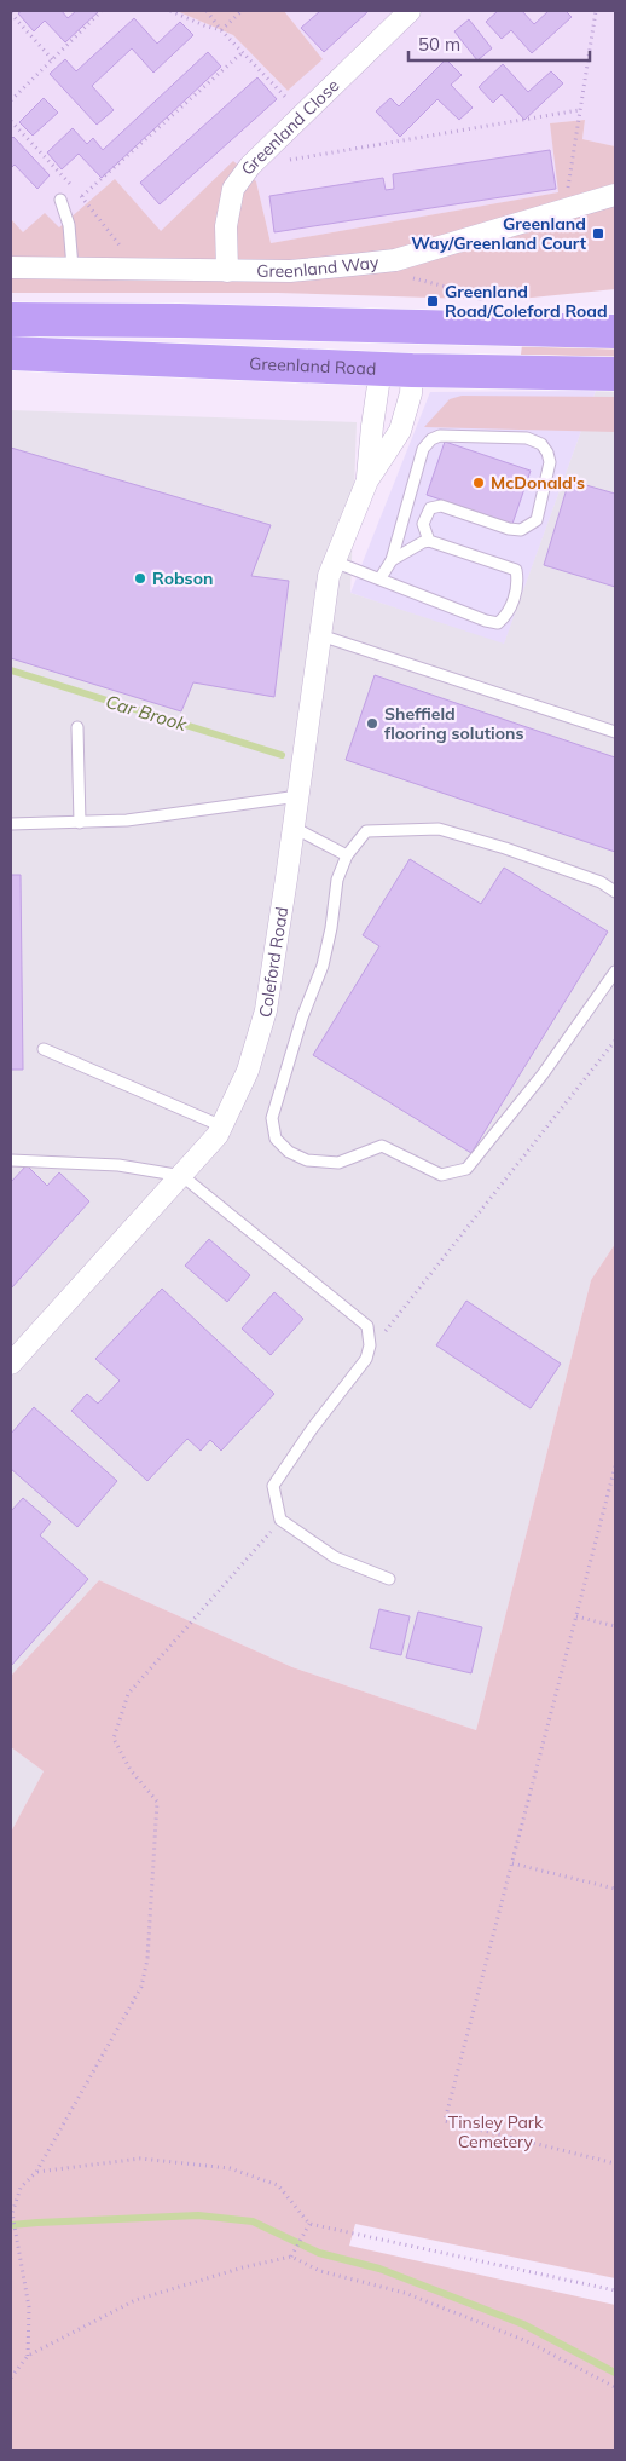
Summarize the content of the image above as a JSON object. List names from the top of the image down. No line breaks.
{"streets":{"highway":["Greenland Road"],"street":["Greenland Close","Greenland Way","Coleford Road"]},"crossings":[["Greenland Close","Greenland Way"],["Greenland Road","Coleford Road"]],"water":["Car Brook"],"parks":["Tinsley Park Cemetery"],"places":{"transit":["Greenland Way/Greenland Court","Greenland Road/Coleford Road"],"other":["McDonald's","Robson","Sheffield flooring solutions"]},"scale_bar":"50 m"}
